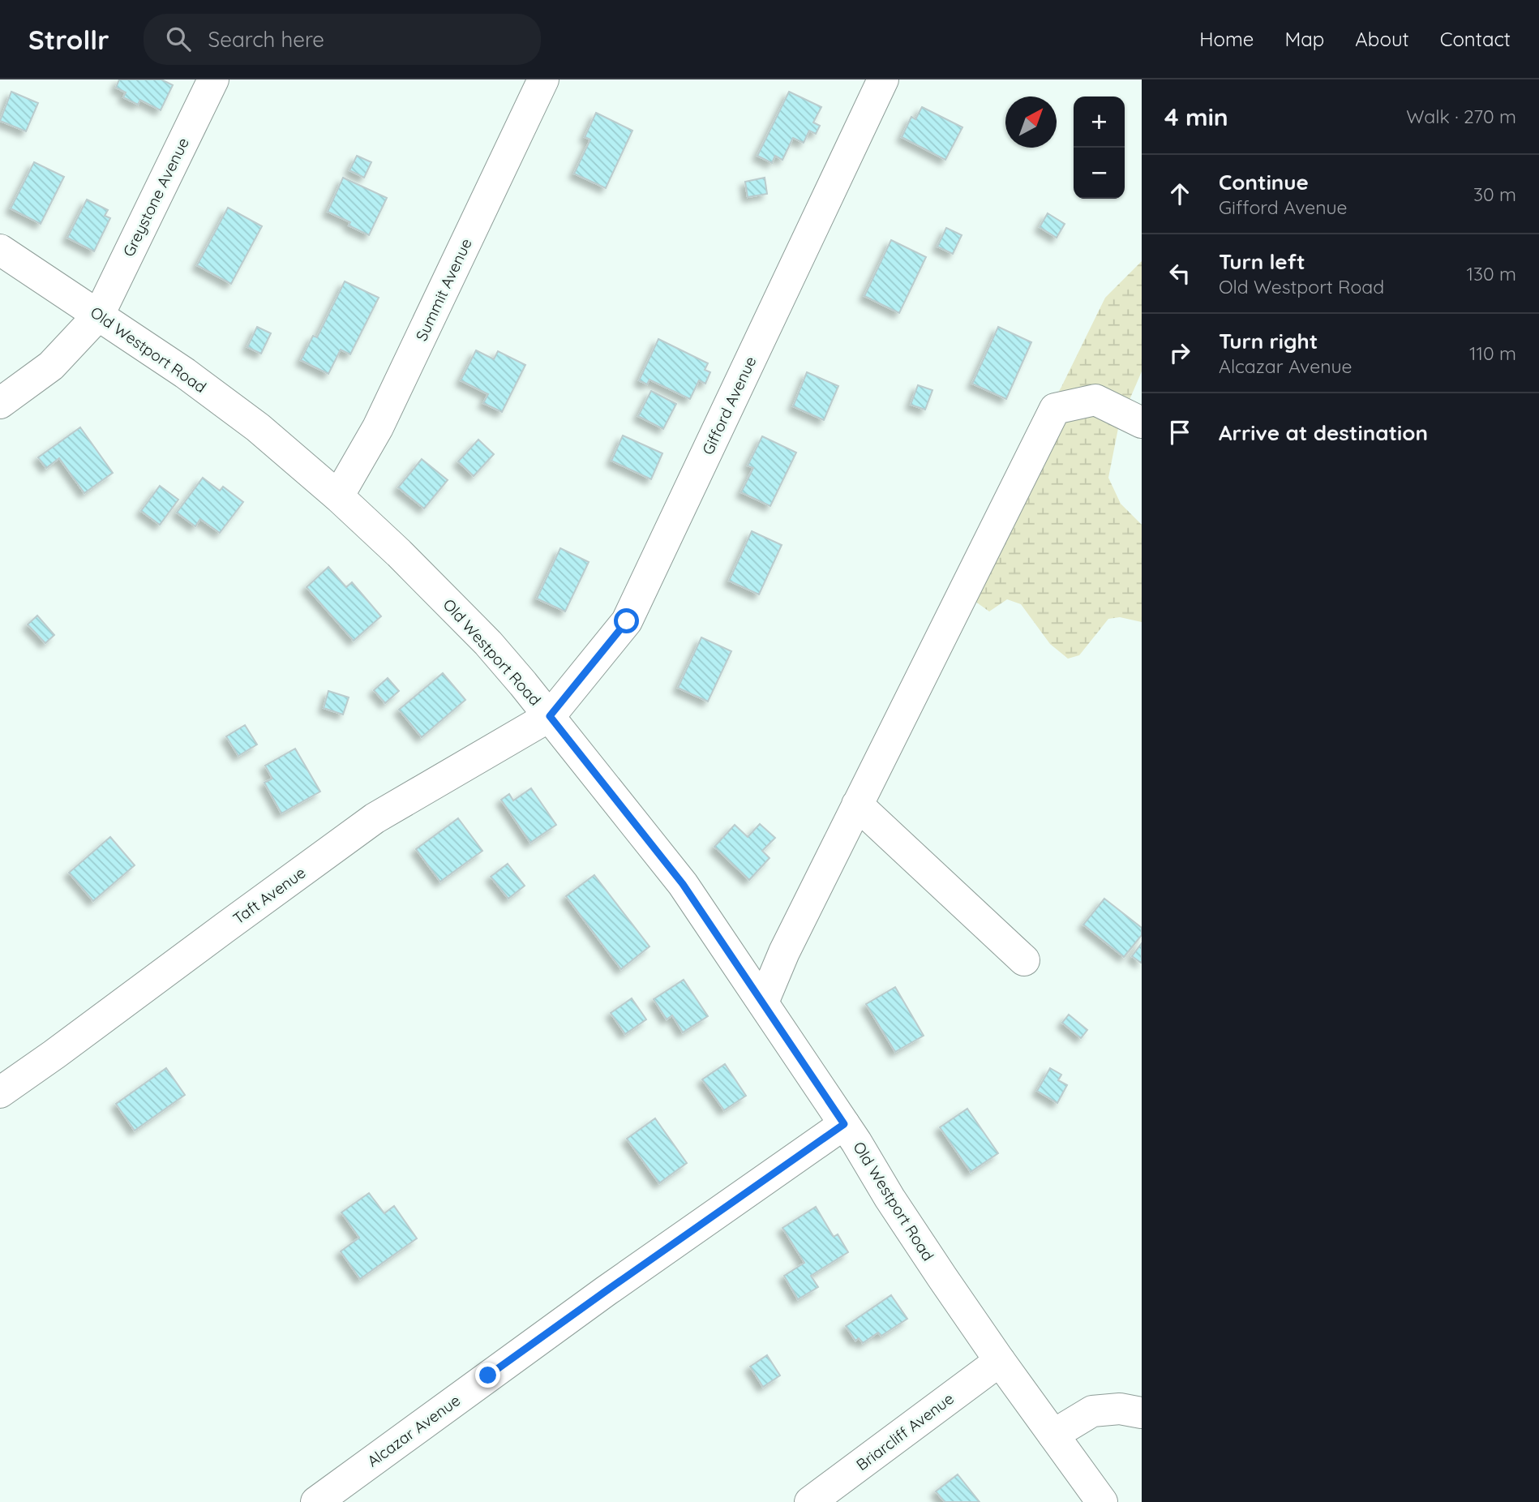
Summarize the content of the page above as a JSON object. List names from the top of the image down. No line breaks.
{"streets":{"street":["Greystone Avenue","Summit Avenue","Old Westport Road","Gifford Avenue","Taft Avenue","Alcazar Avenue","Briarcliff Avenue"]},"crossings":[["Greystone Avenue","Old Westport Road"],["Summit Avenue","Old Westport Road"],["Old Westport Road","Gifford Avenue"],["Old Westport Road","Taft Avenue"],["Old Westport Road","Alcazar Avenue"],["Old Westport Road","Briarcliff Avenue"],["Gifford Avenue","Taft Avenue"]],"north":"top right","page":{"header":"Strollr","search":"Search here","nav":["Home","Map","About","Contact"],"heading":["4 min","Walk · 270 m"],"map_buttons":["+","−"],"list":[["Continue","Gifford Avenue","30 m"],["Turn left","Old Westport Road","130 m"],["Turn right","Alcazar Avenue","110 m"],"Arrive at destination"]}}
